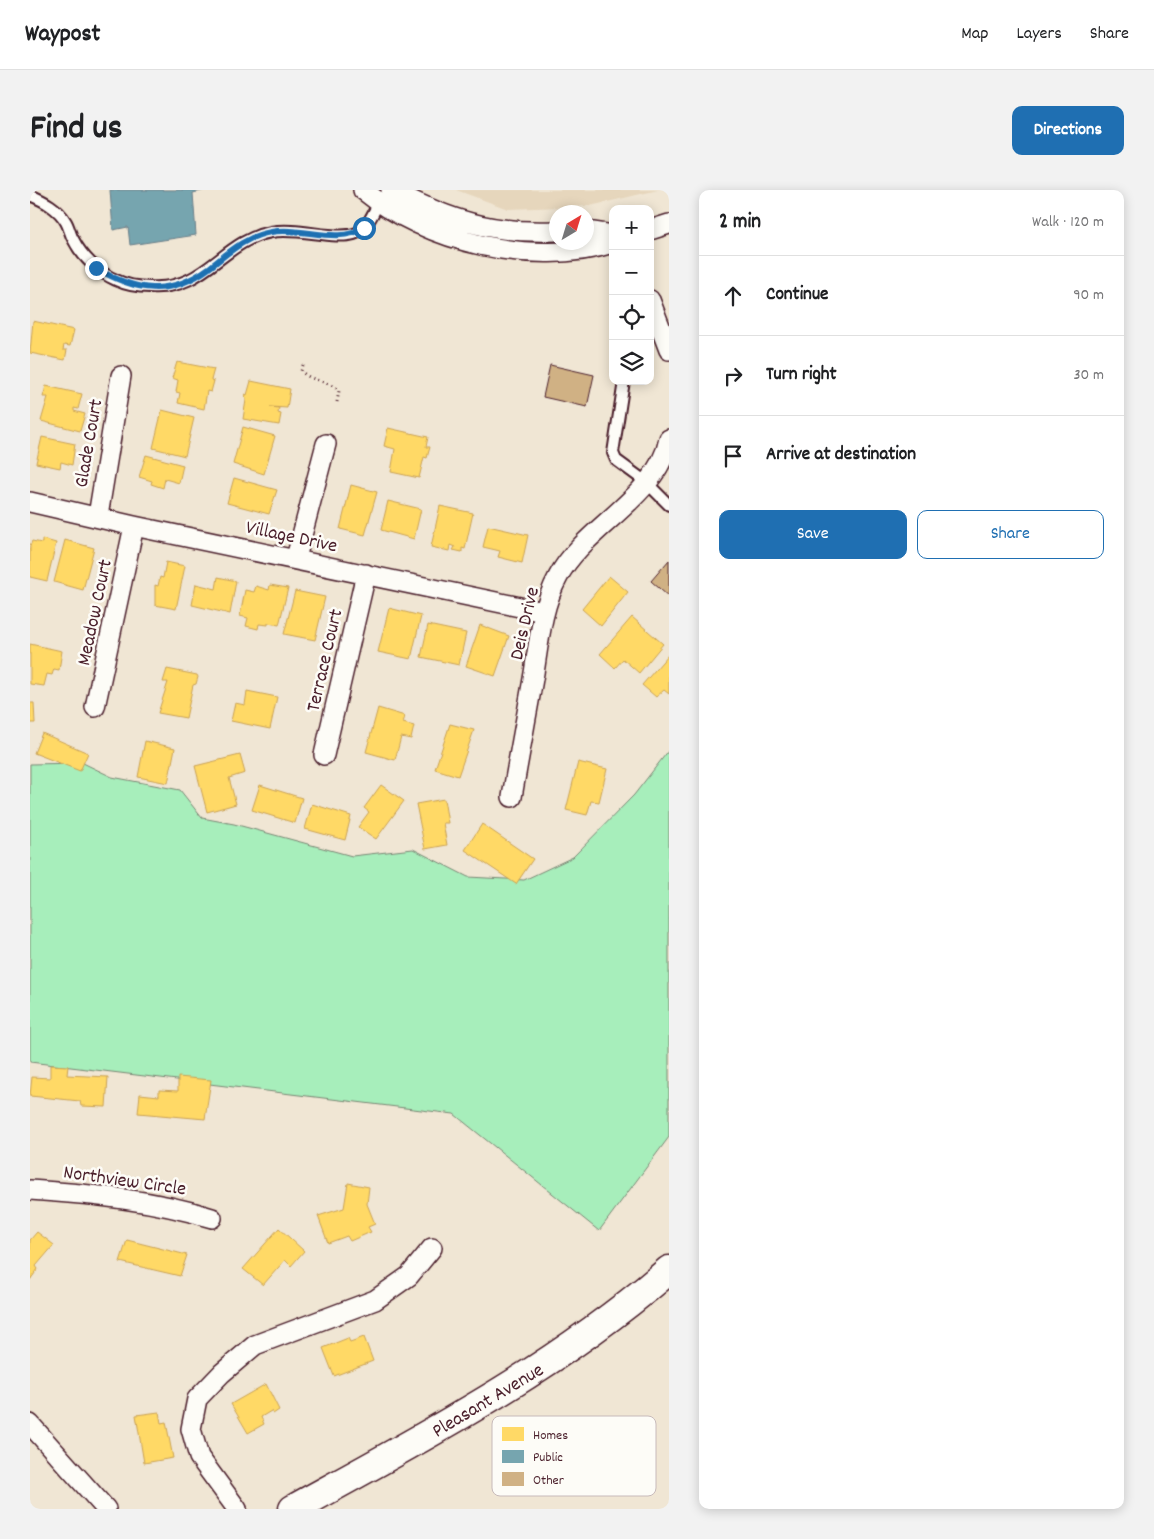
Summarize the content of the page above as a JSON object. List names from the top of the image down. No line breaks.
{"streets":{"main road":["Pleasant Avenue"],"street":["Glade Court","Village Drive","Meadow Court","Deis Drive","Terrace Court","Northview Circle"]},"crossings":[["Glade Court","Village Drive"],["Village Drive","Meadow Court"],["Village Drive","Deis Drive"],["Village Drive","Terrace Court"]],"legend":["Homes","Public","Other"],"north":"top right","page":{"header":"Waypost","nav":["Map","Layers","Share"],"title":"Find us","buttons":["Directions",["Save","Share"]],"heading":["2 min","Walk · 120 m"],"map_buttons":["+","−"],"list":[["Continue","90 m"],["Turn right","30 m"],"Arrive at destination"]}}
